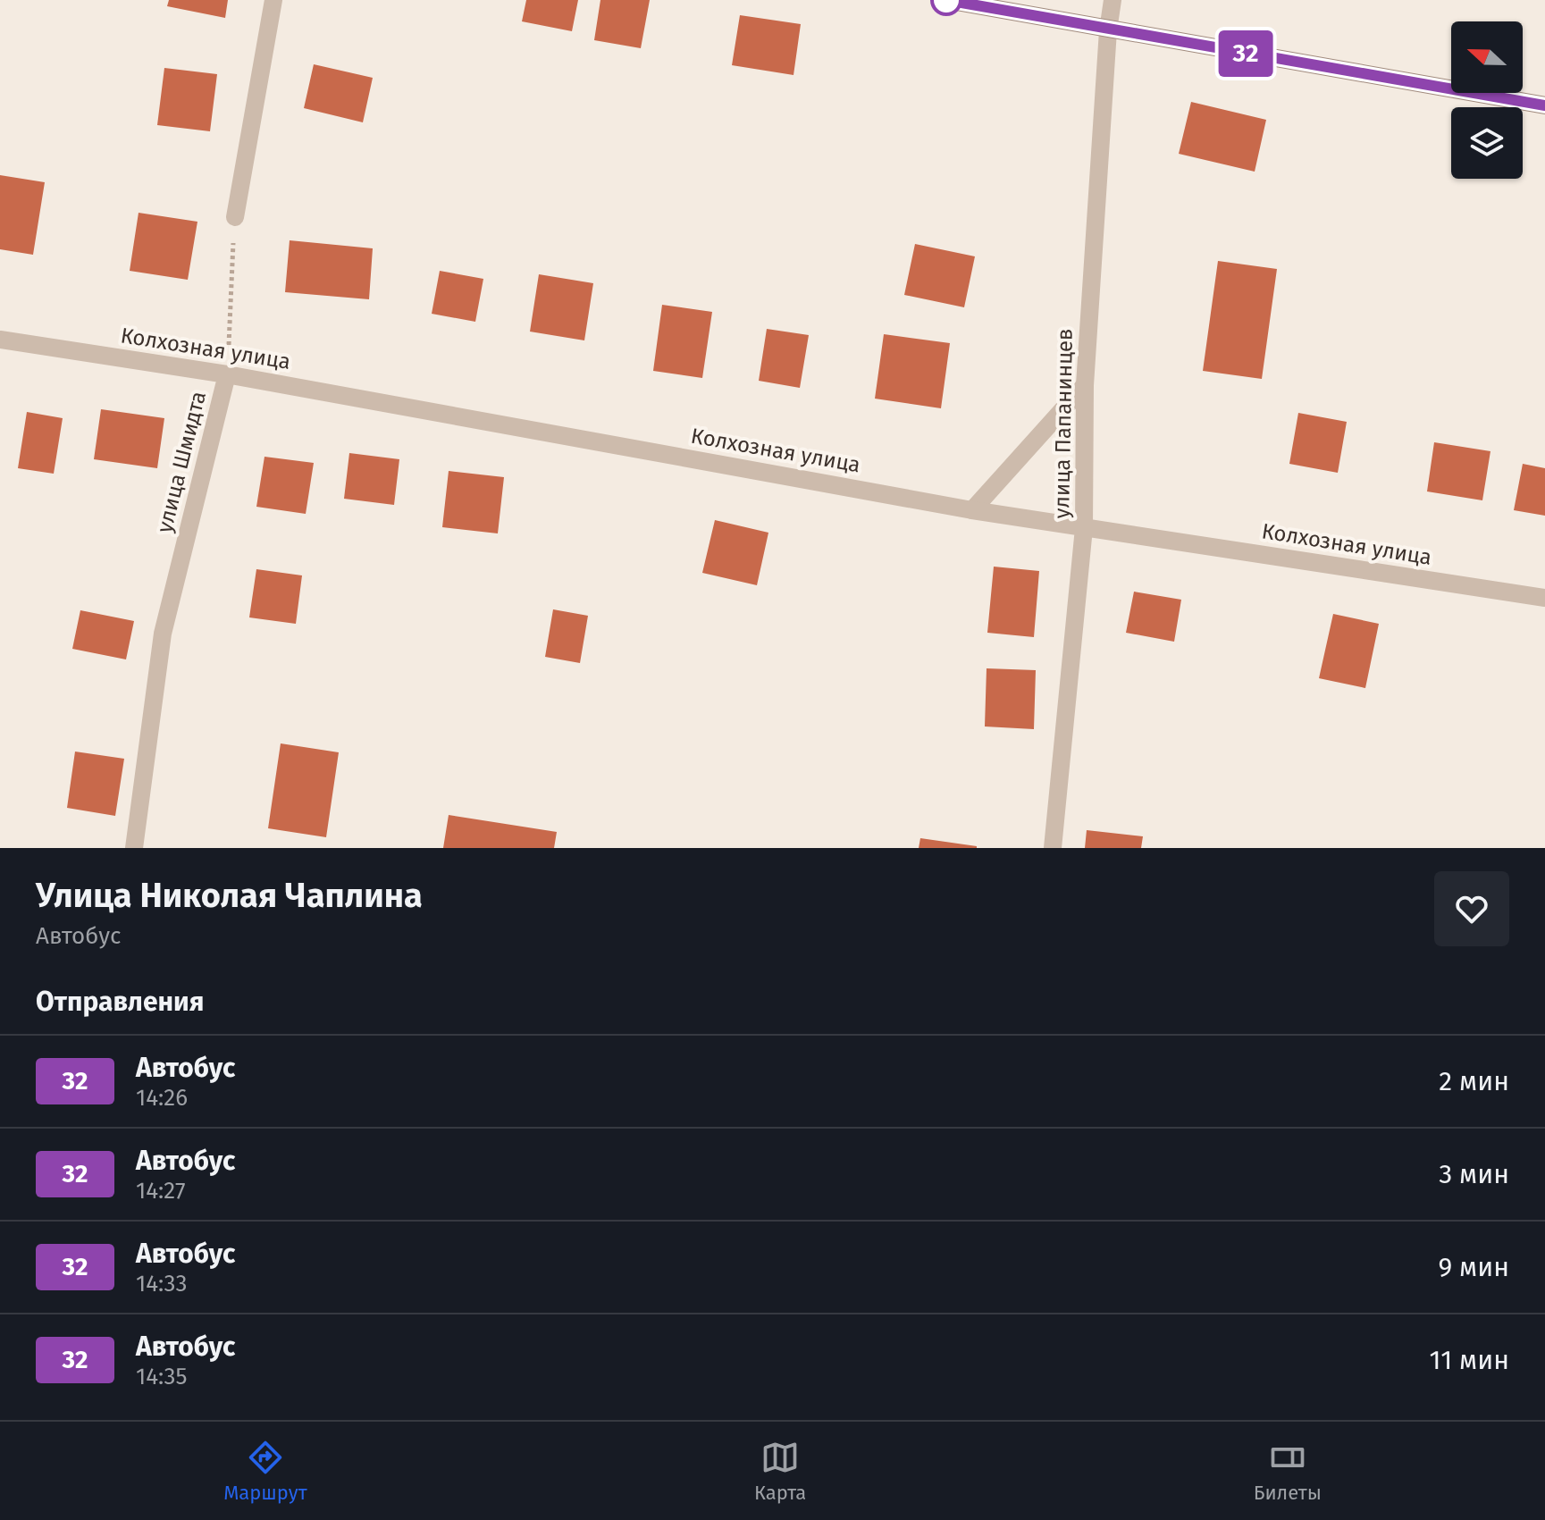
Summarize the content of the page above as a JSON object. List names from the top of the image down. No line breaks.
{"streets":{"street":["Колхозная улица","улица Папанинцев","улица Шмидта"]},"crossings":[["Колхозная улица","улица Папанинцев"],["Колхозная улица","улица Шмидта"]],"lines":["bus line 32"],"north":"left","page":{"on_map":"32","heading":[["Улица Николая Чаплина","Автобус"],"Отправления"],"list":[{"mark":"32","name":"Автобус","note":"14:26","value":"2 мин"},{"mark":"32","name":"Автобус","note":"14:27","value":"3 мин"},{"mark":"32","name":"Автобус","note":"14:33","value":"9 мин"},{"mark":"32","name":"Автобус","note":"14:35","value":"11 мин"}],"tabs":["Маршрут","Карта","Билеты"]}}
